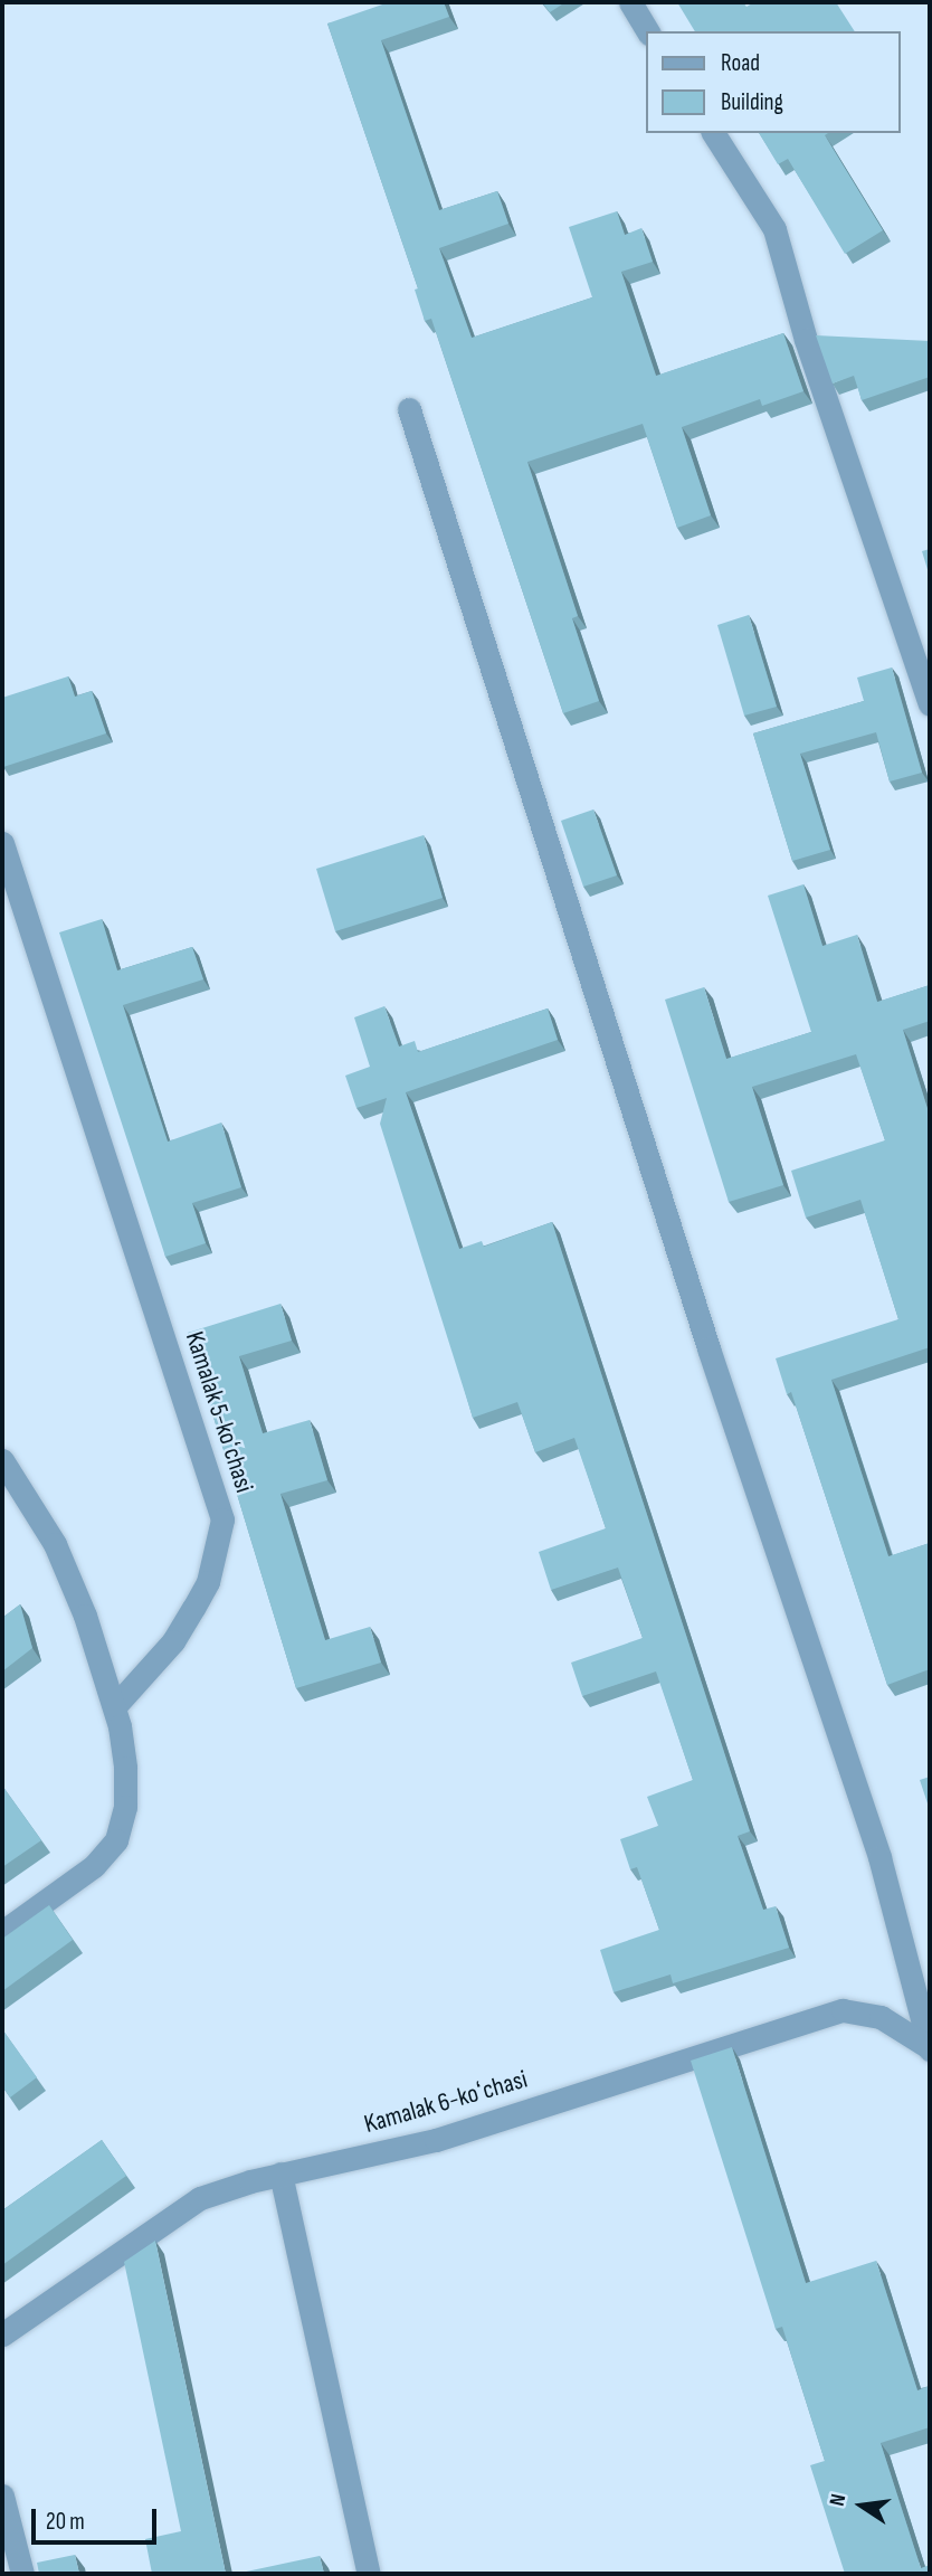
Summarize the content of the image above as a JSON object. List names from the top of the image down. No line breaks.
{"streets":{"street":["Kamalak 5-koʻchasi","Kamalak 6-koʻchasi"]},"legend":["Road","Building"],"scale_bar":"20 m","north":"left"}
